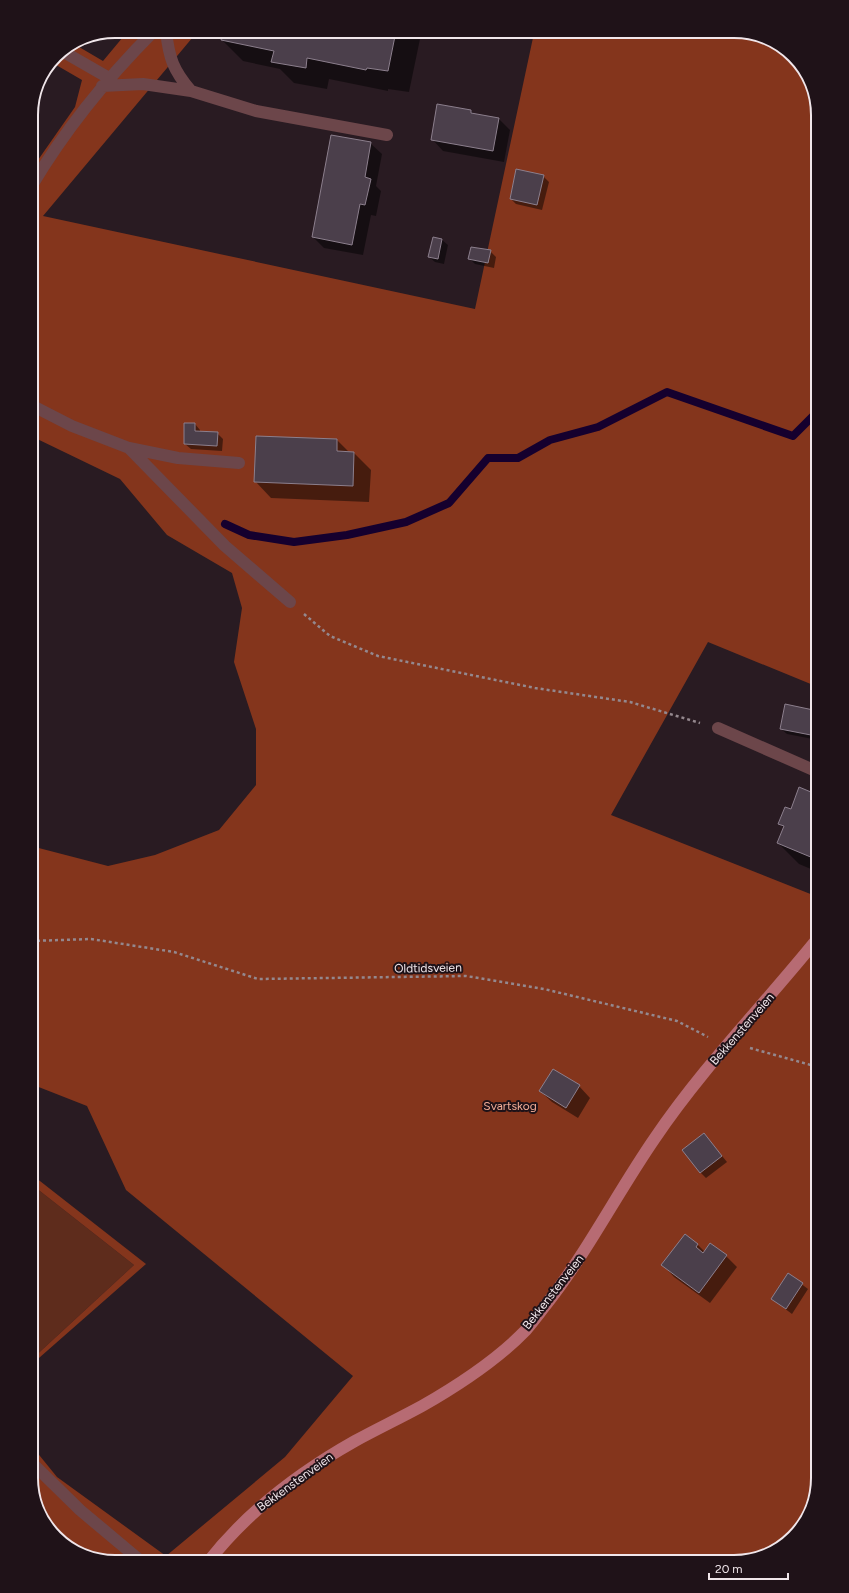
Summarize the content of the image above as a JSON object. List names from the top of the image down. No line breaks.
{"streets":{"main road":["Bekkenstenveien"],"path":["Oldtidsveien"]},"crossings":[["Oldtidsveien","Bekkenstenveien"]],"parks":["Svartskog"],"scale_bar":"20 m"}
